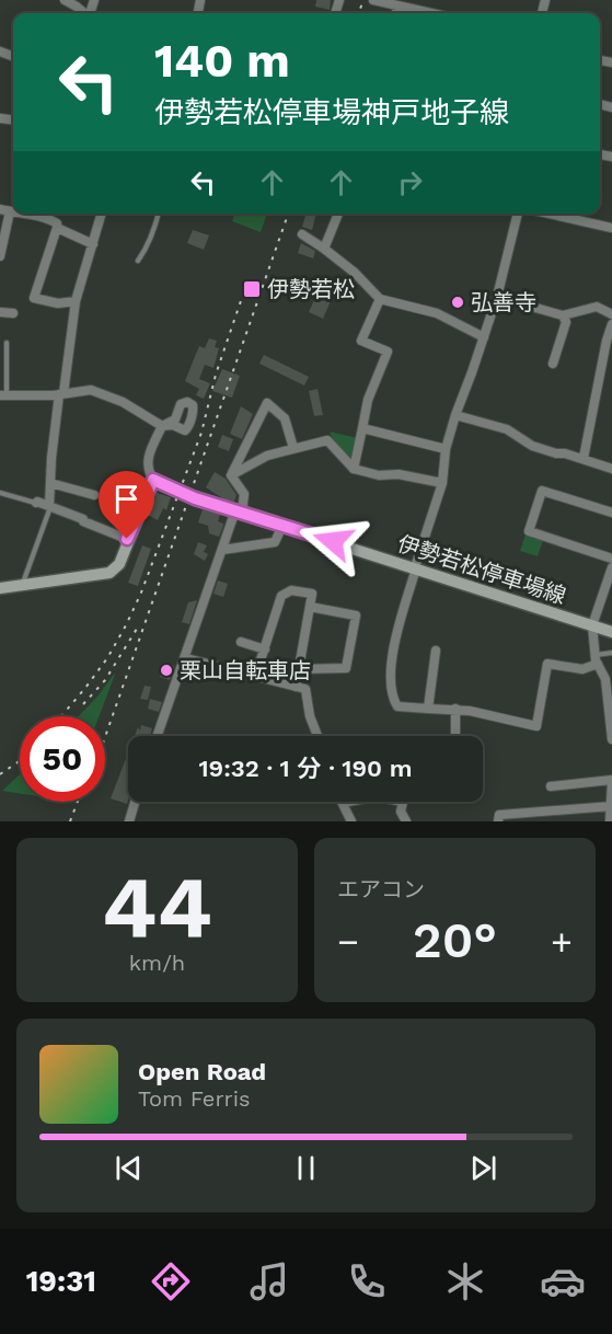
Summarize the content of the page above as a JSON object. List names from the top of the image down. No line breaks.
{"streets":{"main road":["伊勢若松停車場線"]},"places":{"transit":["伊勢若松"],"other":["弘善寺","栗山自転車店"]},"page":{"turn":["140 m","伊勢若松停車場神戸地子線"],"limit":"50","trip":"19:32 · 1 分 · 190 m","tile":[["44","km/h"],"エアコン"],"heat":["−","20°","+"],"song":["Open Road","Tom Ferris"],"tabs":"19:31"}}
